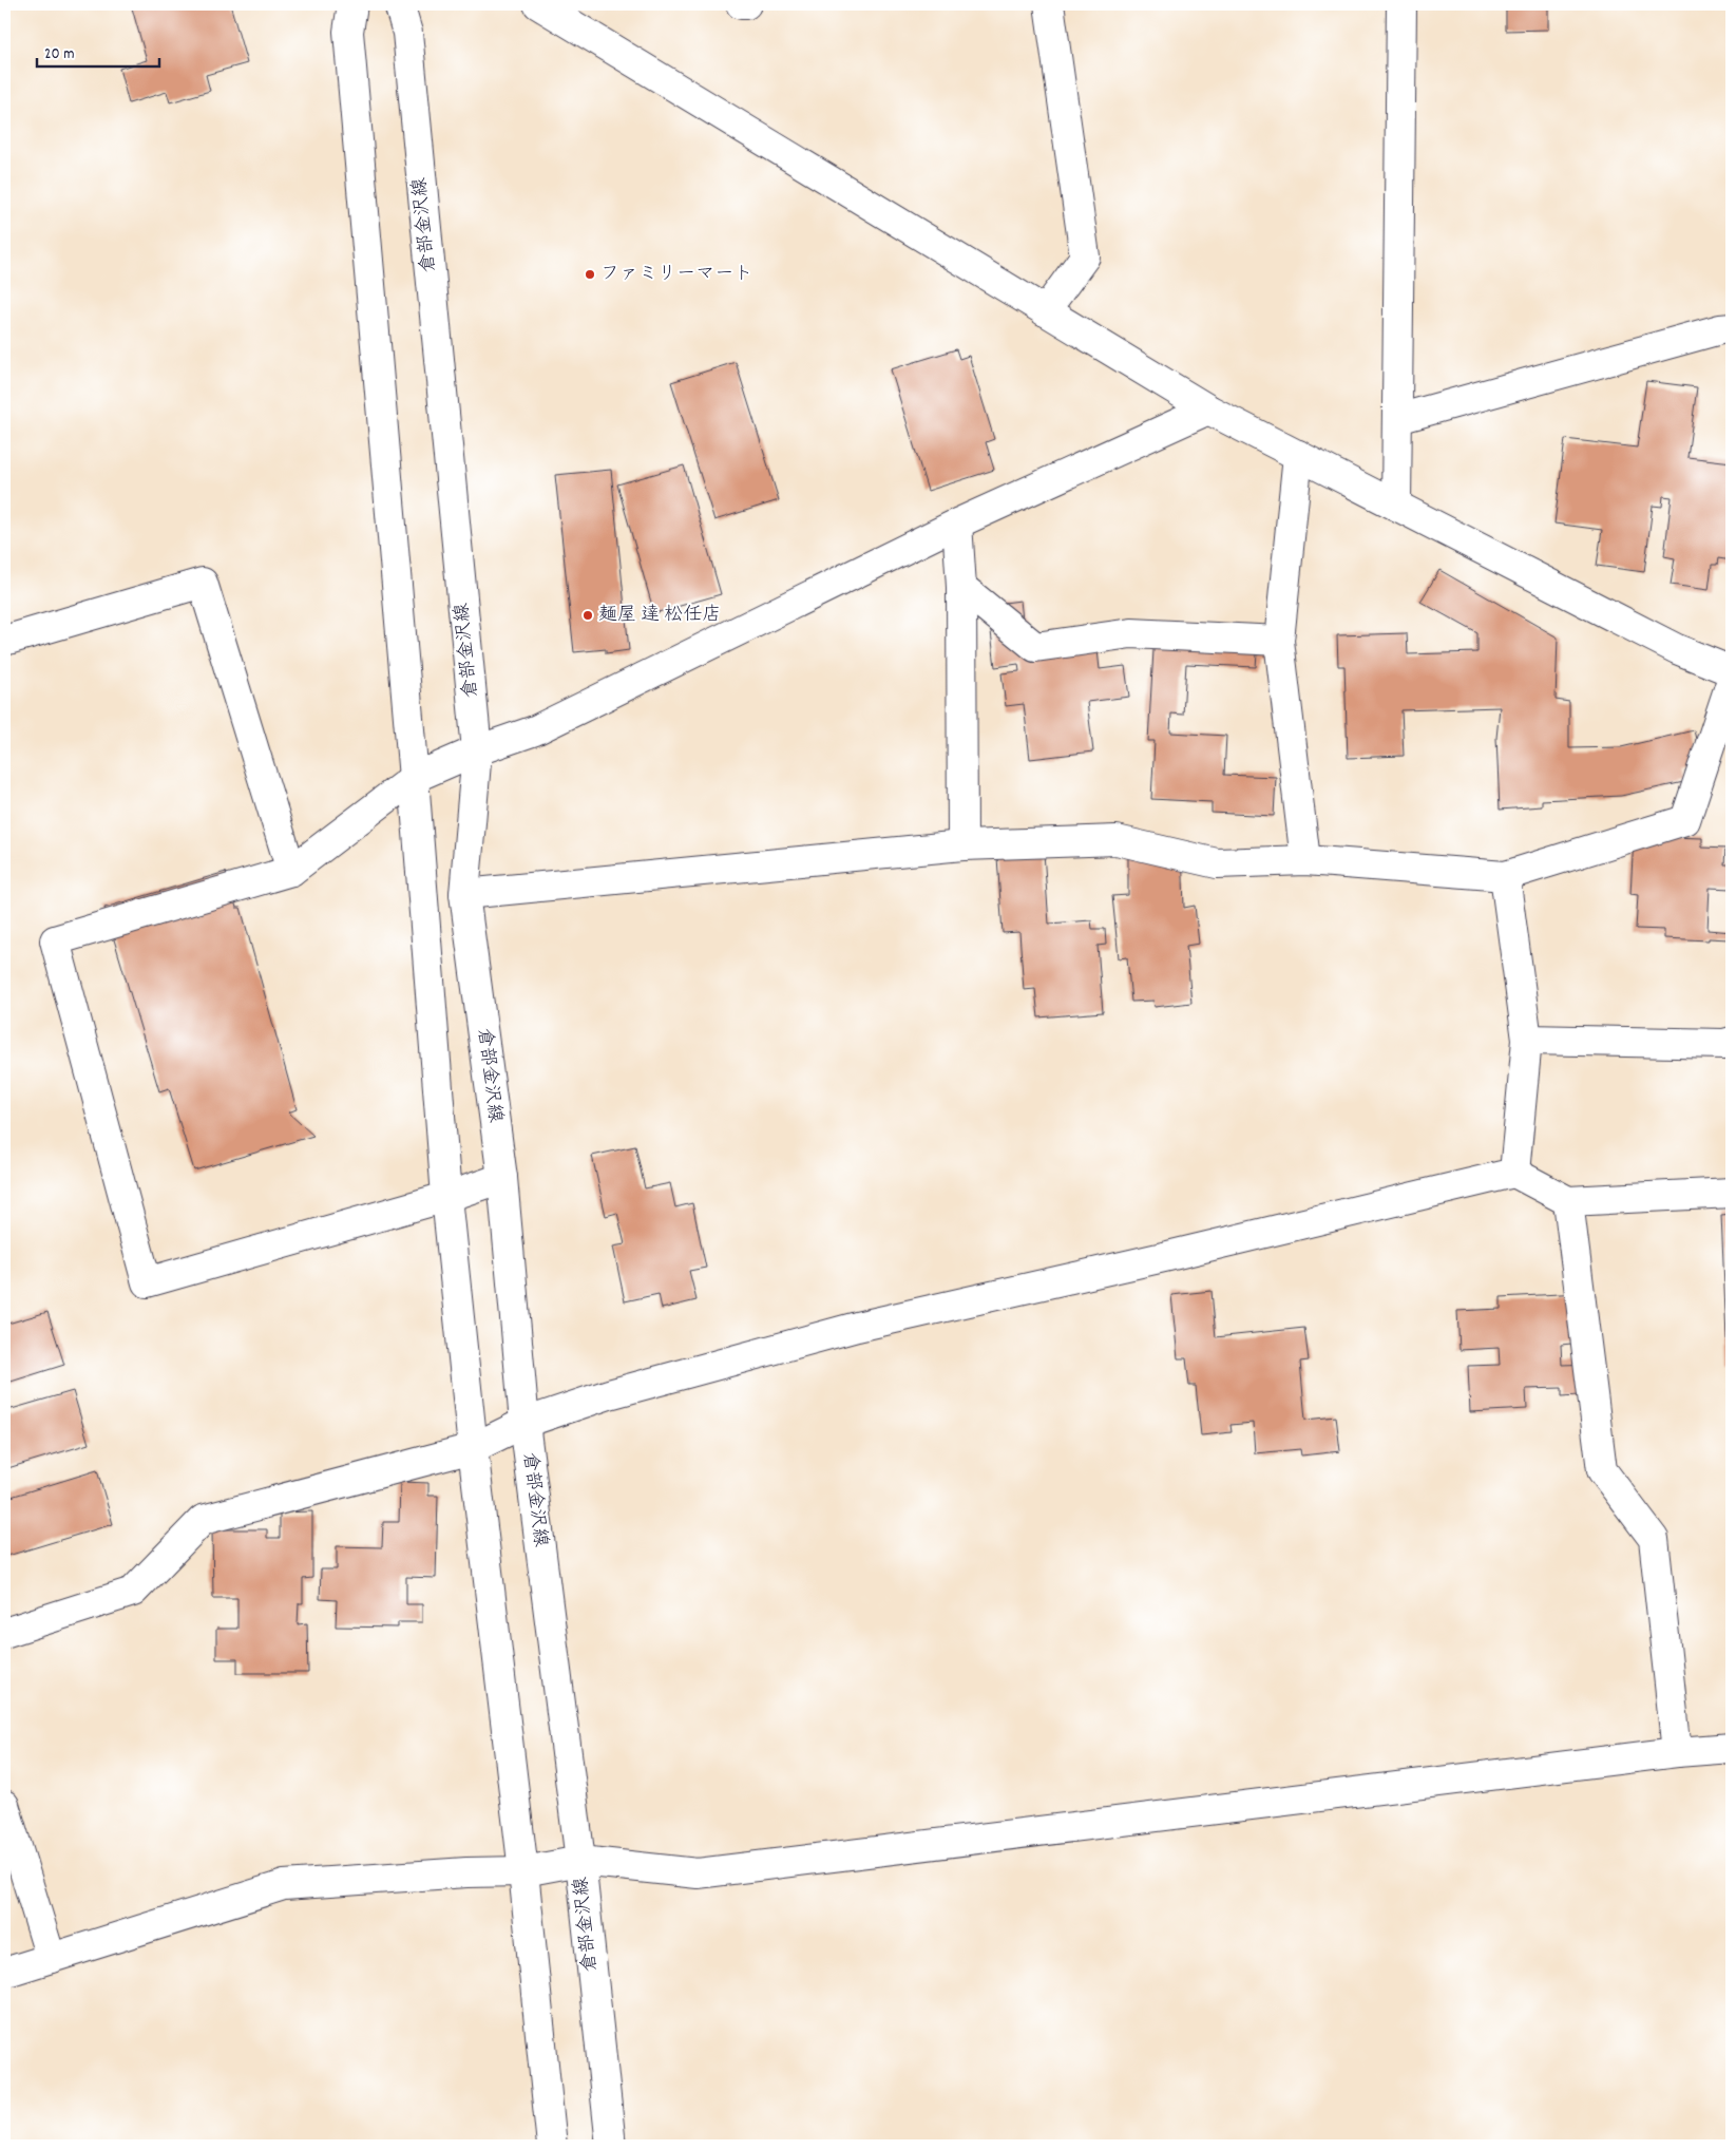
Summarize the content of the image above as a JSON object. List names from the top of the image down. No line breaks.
{"streets":{"street":["倉部金沢線"]},"places":["ファミリーマート","麺屋 達 松任店"],"scale_bar":"20 m"}
